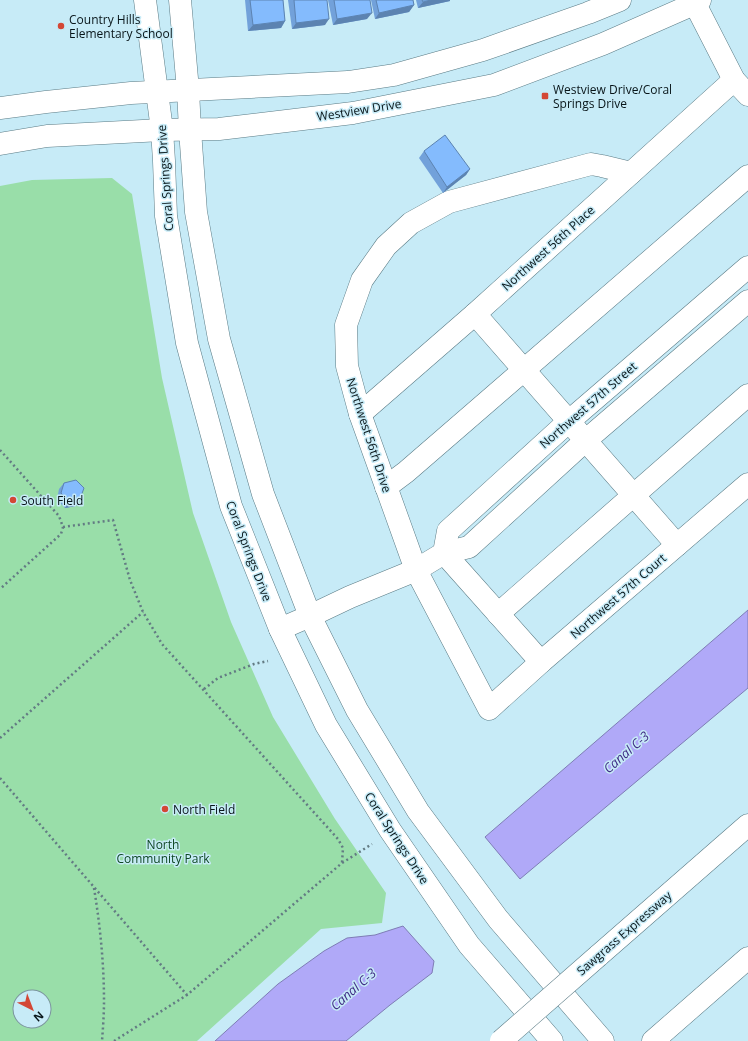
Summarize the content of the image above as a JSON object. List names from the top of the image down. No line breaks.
{"streets":{"main road":["Westview Drive","Coral Springs Drive","Northwest 56th Place","Northwest 57th Street","Northwest 56th Drive","Northwest 57th Court","Sawgrass Expressway"]},"crossings":[["Westview Drive","Coral Springs Drive"],["Coral Springs Drive","Northwest 57th Street"],["Northwest 56th Place","Northwest 56th Drive"],["Northwest 57th Street","Northwest 56th Drive"],["Northwest 56th Drive","Northwest 57th Court"]],"water":["Canal C-3"],"parks":["North Community Park"],"places":{"other":["Country Hills Elementary School","South Field","North Field"],"transit":["Westview Drive/Coral Springs Drive"]},"north":"bottom right"}
